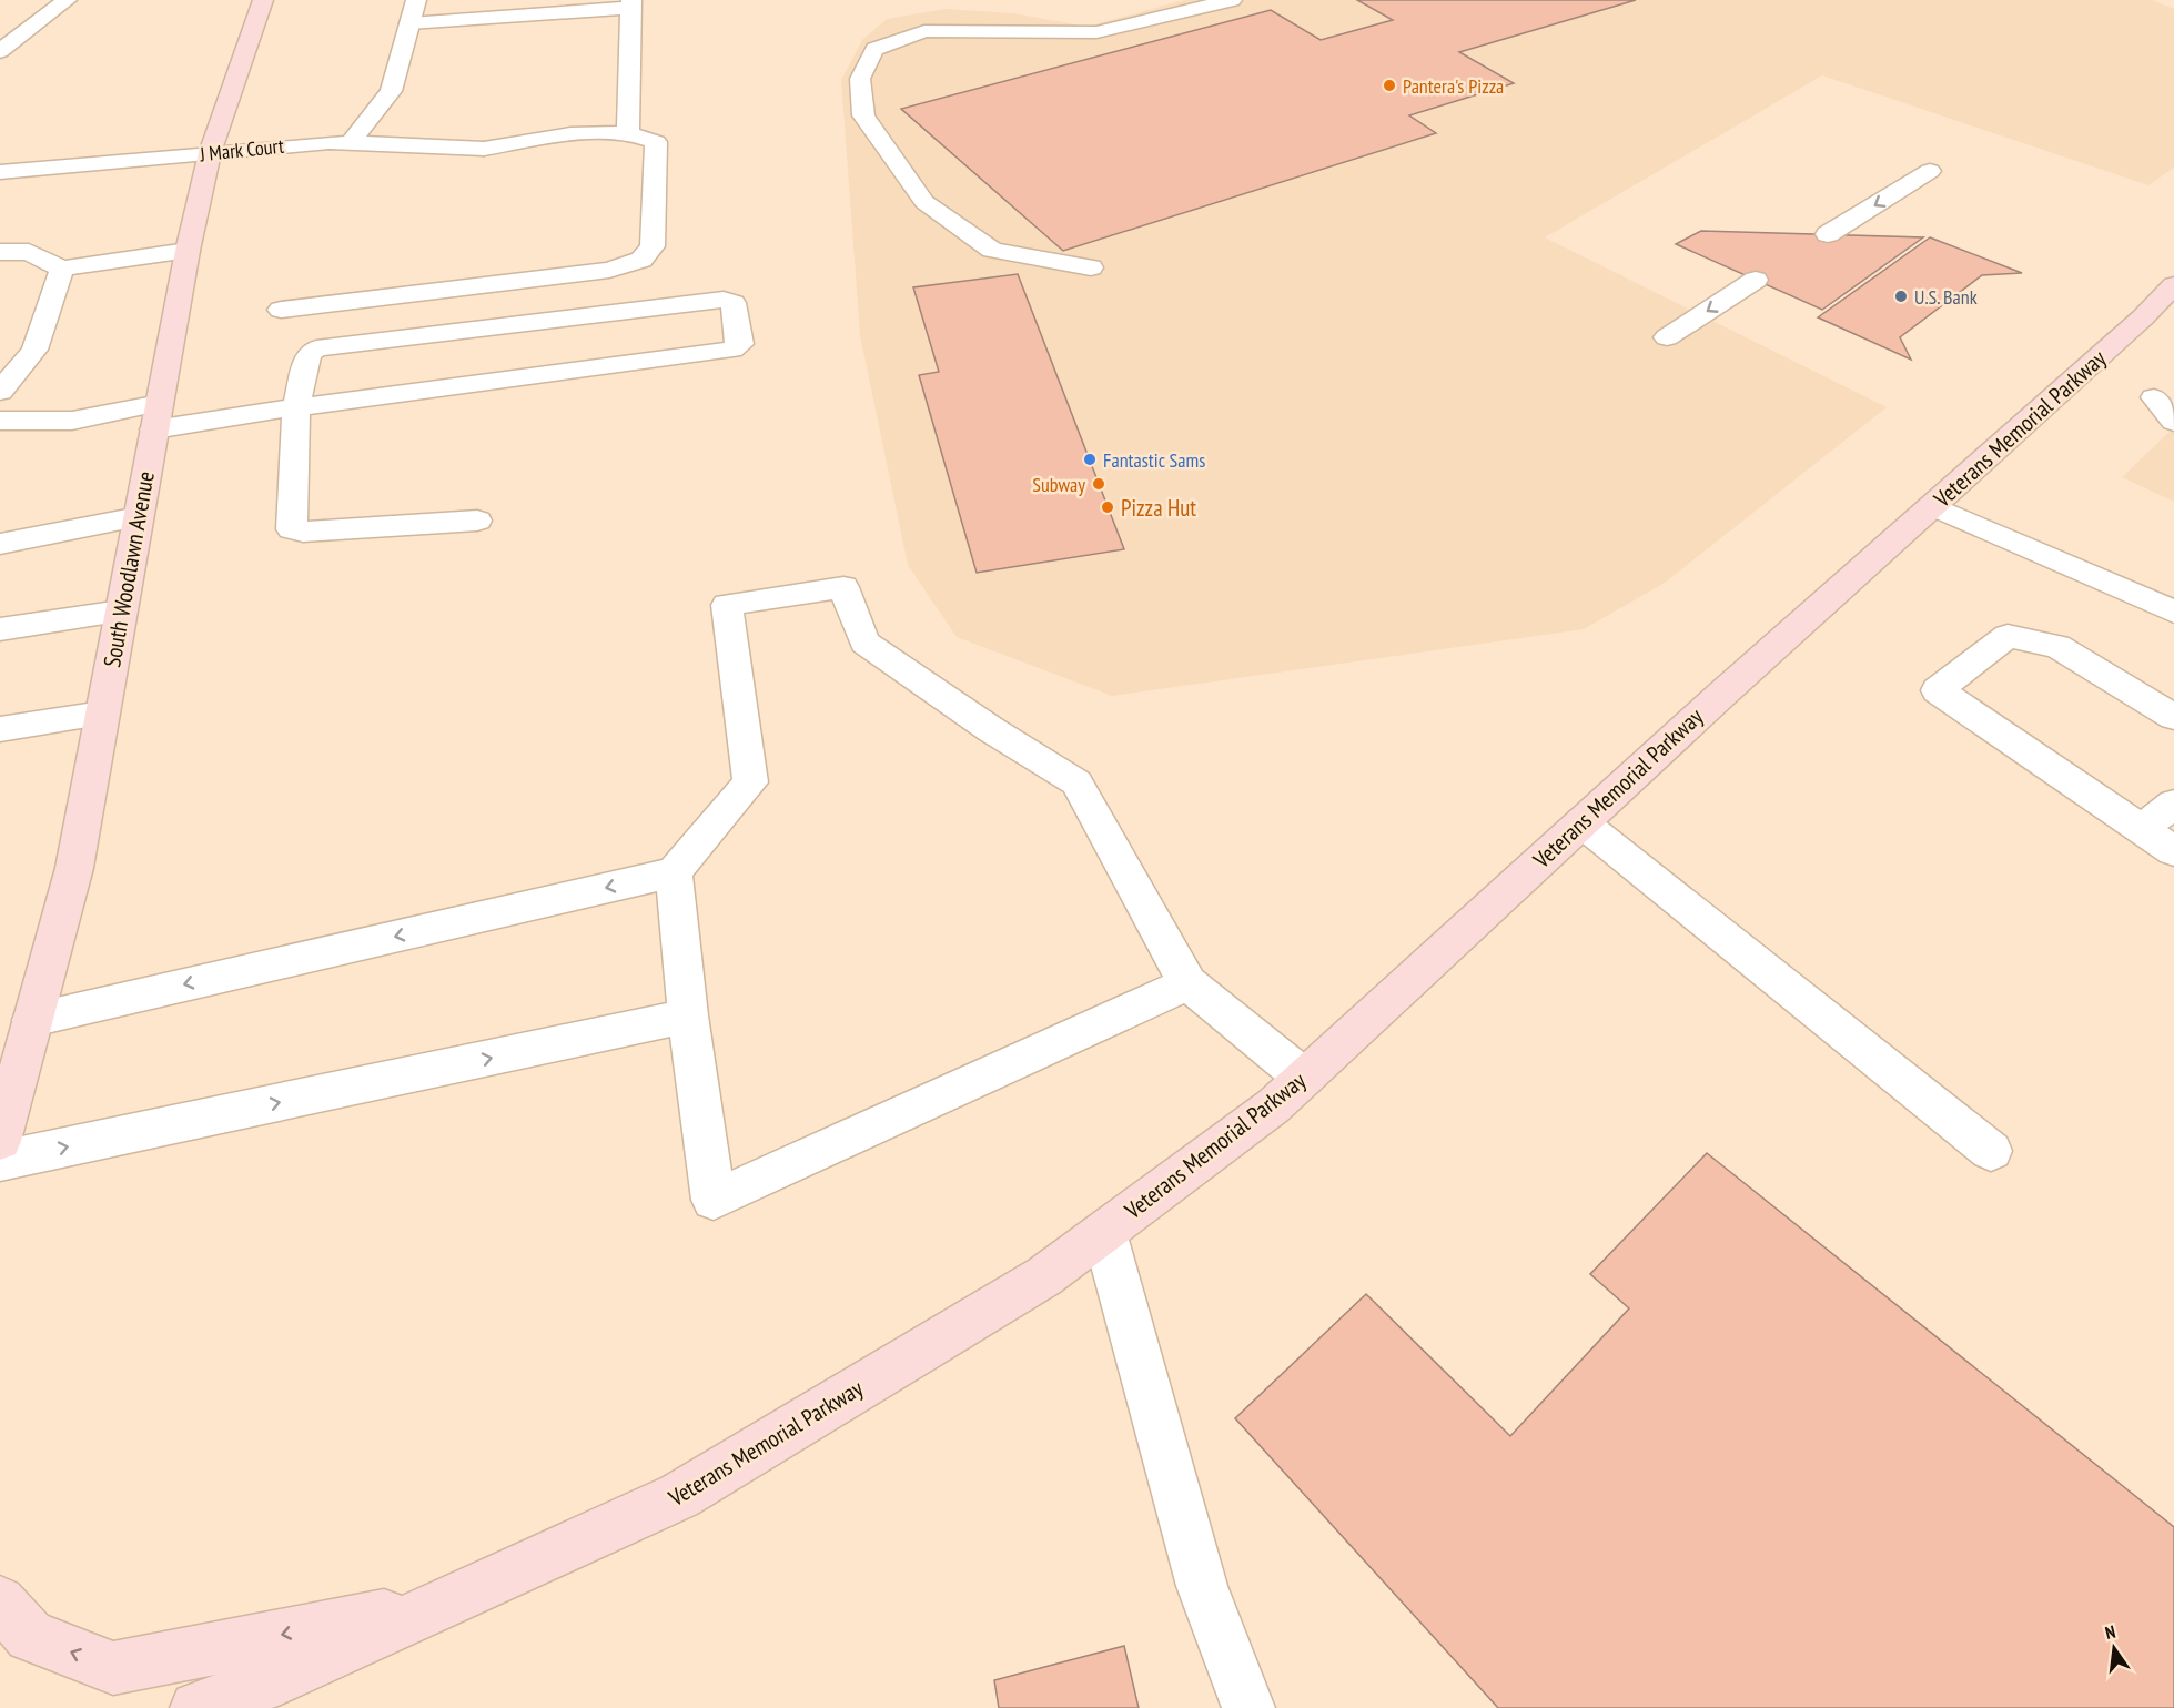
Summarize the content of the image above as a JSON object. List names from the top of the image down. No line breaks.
{"streets":{"street":["J Mark Court","Veterans Memorial Parkway","South Woodlawn Avenue"]},"crossings":[["J Mark Court","South Woodlawn Avenue"]],"places":["Pantera's Pizza","U.S. Bank","Fantastic Sams","Subway","Pizza Hut"],"north":"top"}
